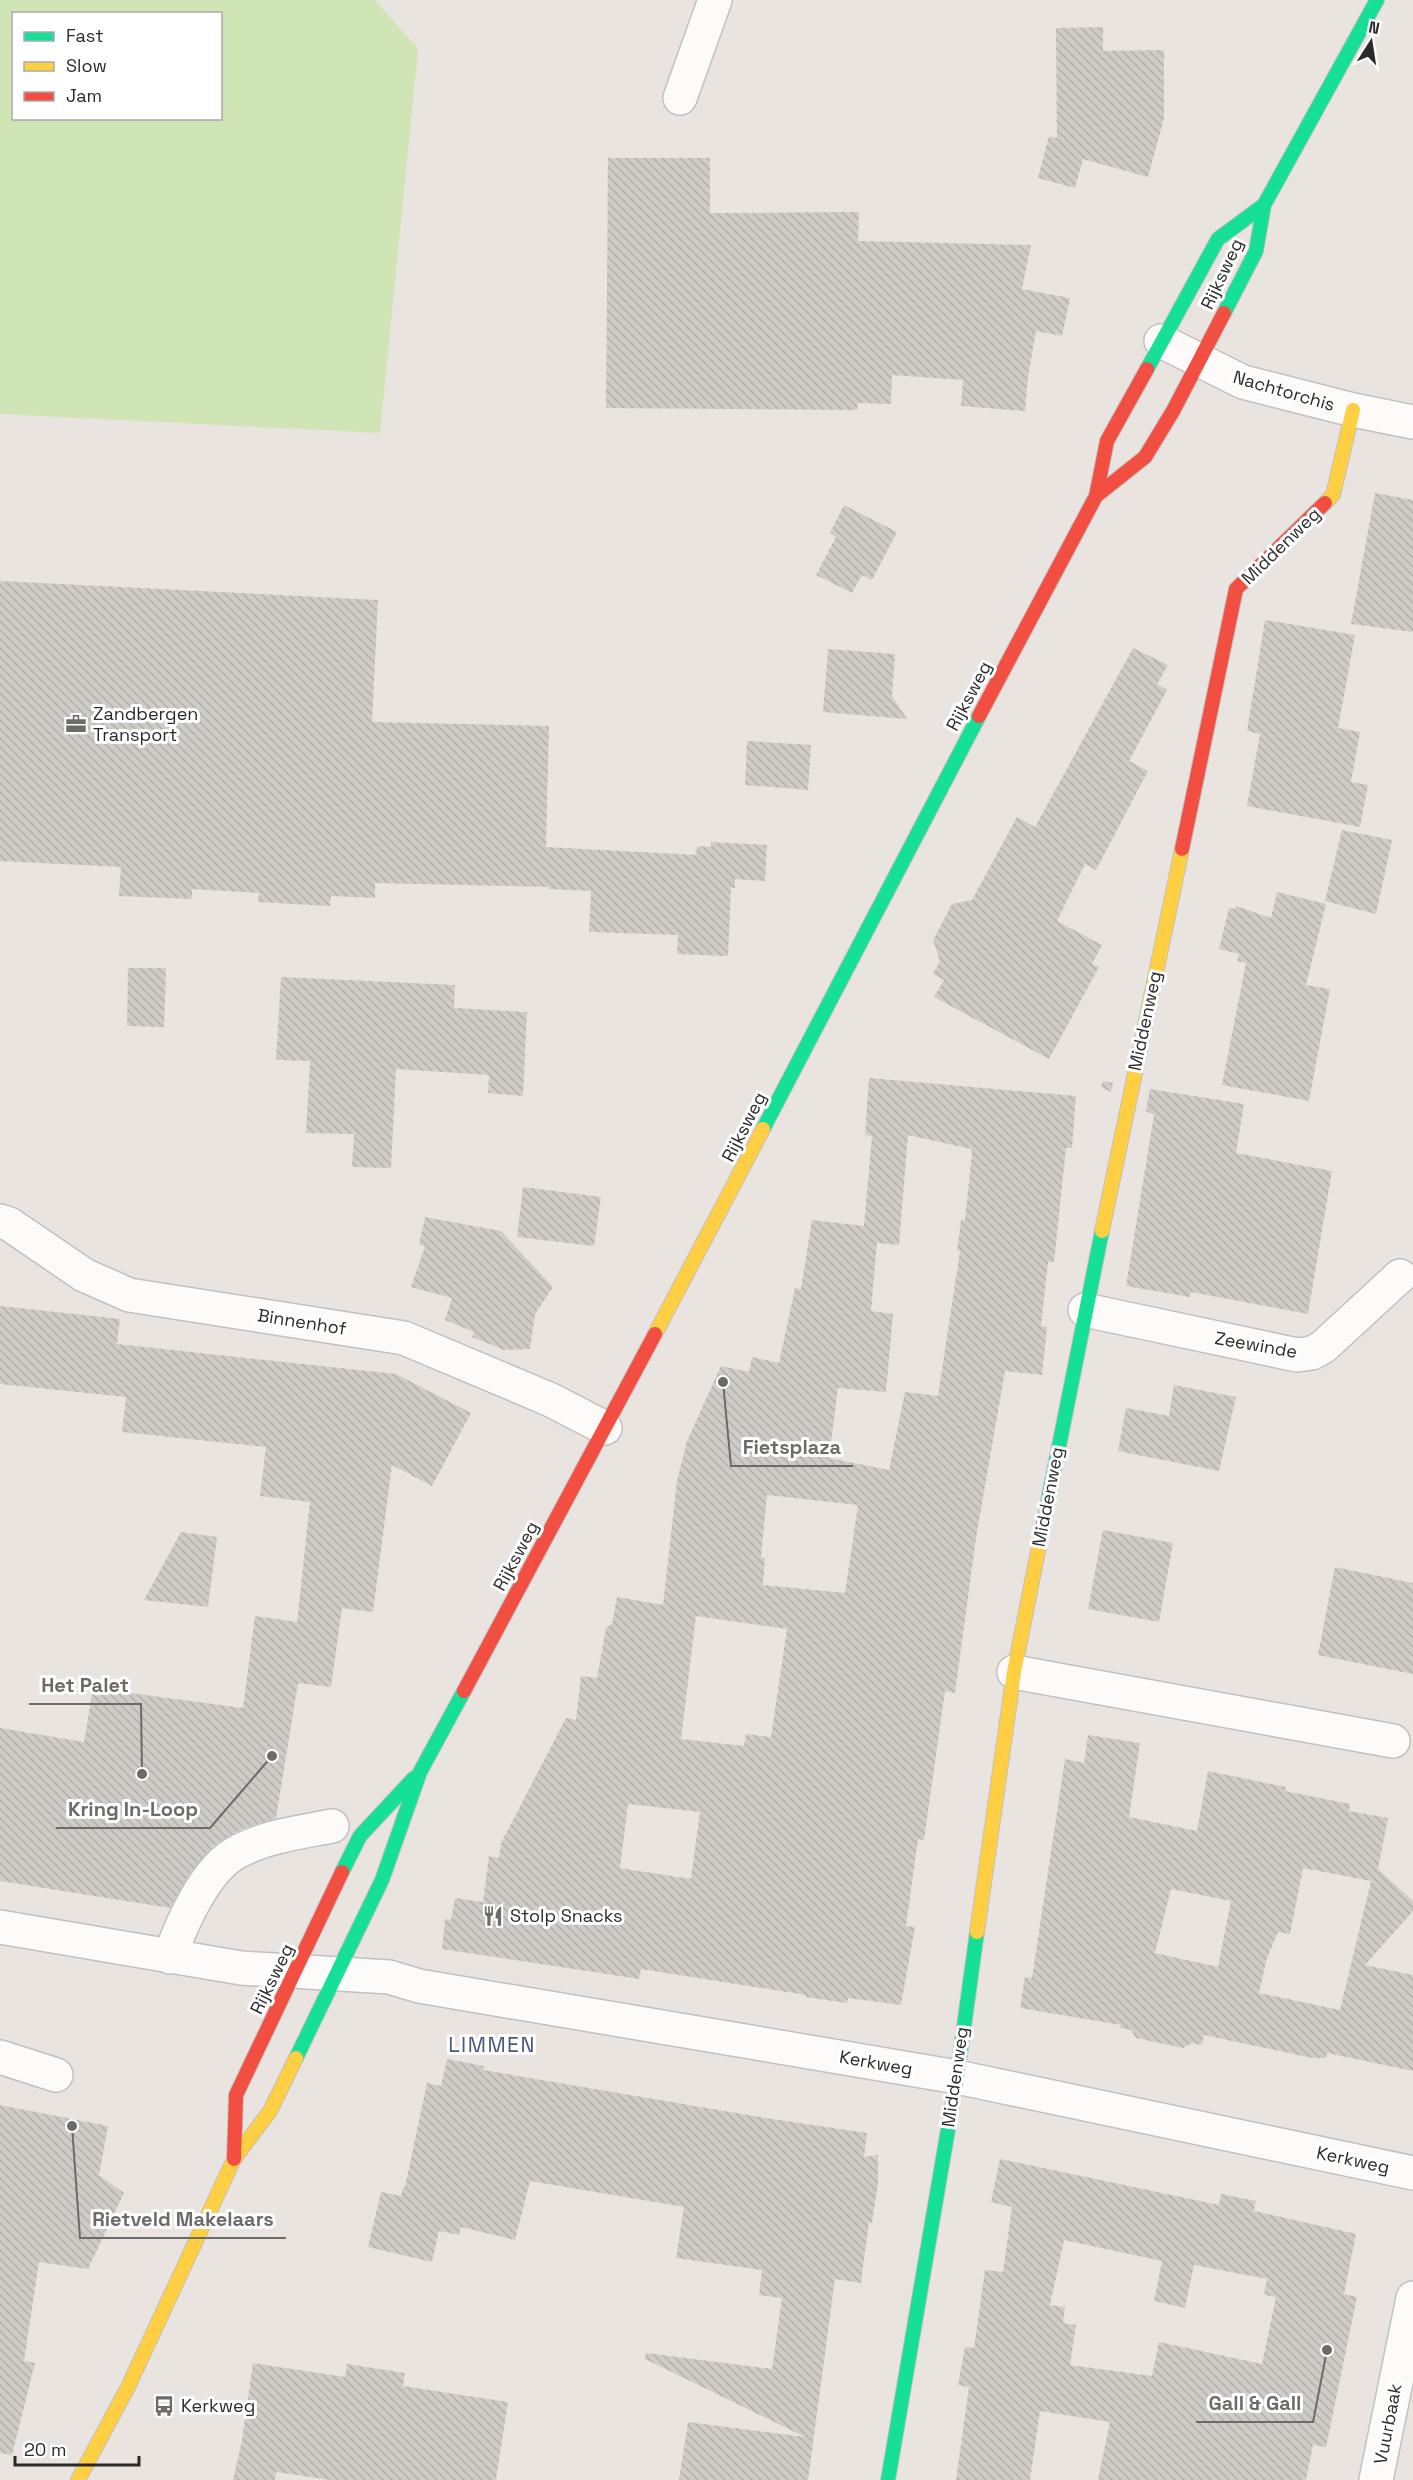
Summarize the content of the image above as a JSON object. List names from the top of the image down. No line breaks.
{"streets":{"main road":["Rijksweg","Middenweg"],"street":["Nachtorchis","Binnenhof","Zeewinde","Kerkweg","Vuurbaak"]},"crossings":[["Rijksweg","Nachtorchis"],["Rijksweg","Binnenhof"],["Rijksweg","Kerkweg"],["Nachtorchis","Middenweg"],["Middenweg","Zeewinde"],["Middenweg","Kerkweg"]],"districts":["LIMMEN"],"places":{"office":["Zandbergen Transport"],"other":["Fietsplaza","Kring In-Loop","Het Palet","Rietveld Makelaars","Gall & Gall"],"restaurant":["Stolp Snacks"],"bus stop":["Kerkweg"]},"legend":["Fast","Slow","Jam"],"scale_bar":"20 m","north":"top"}
